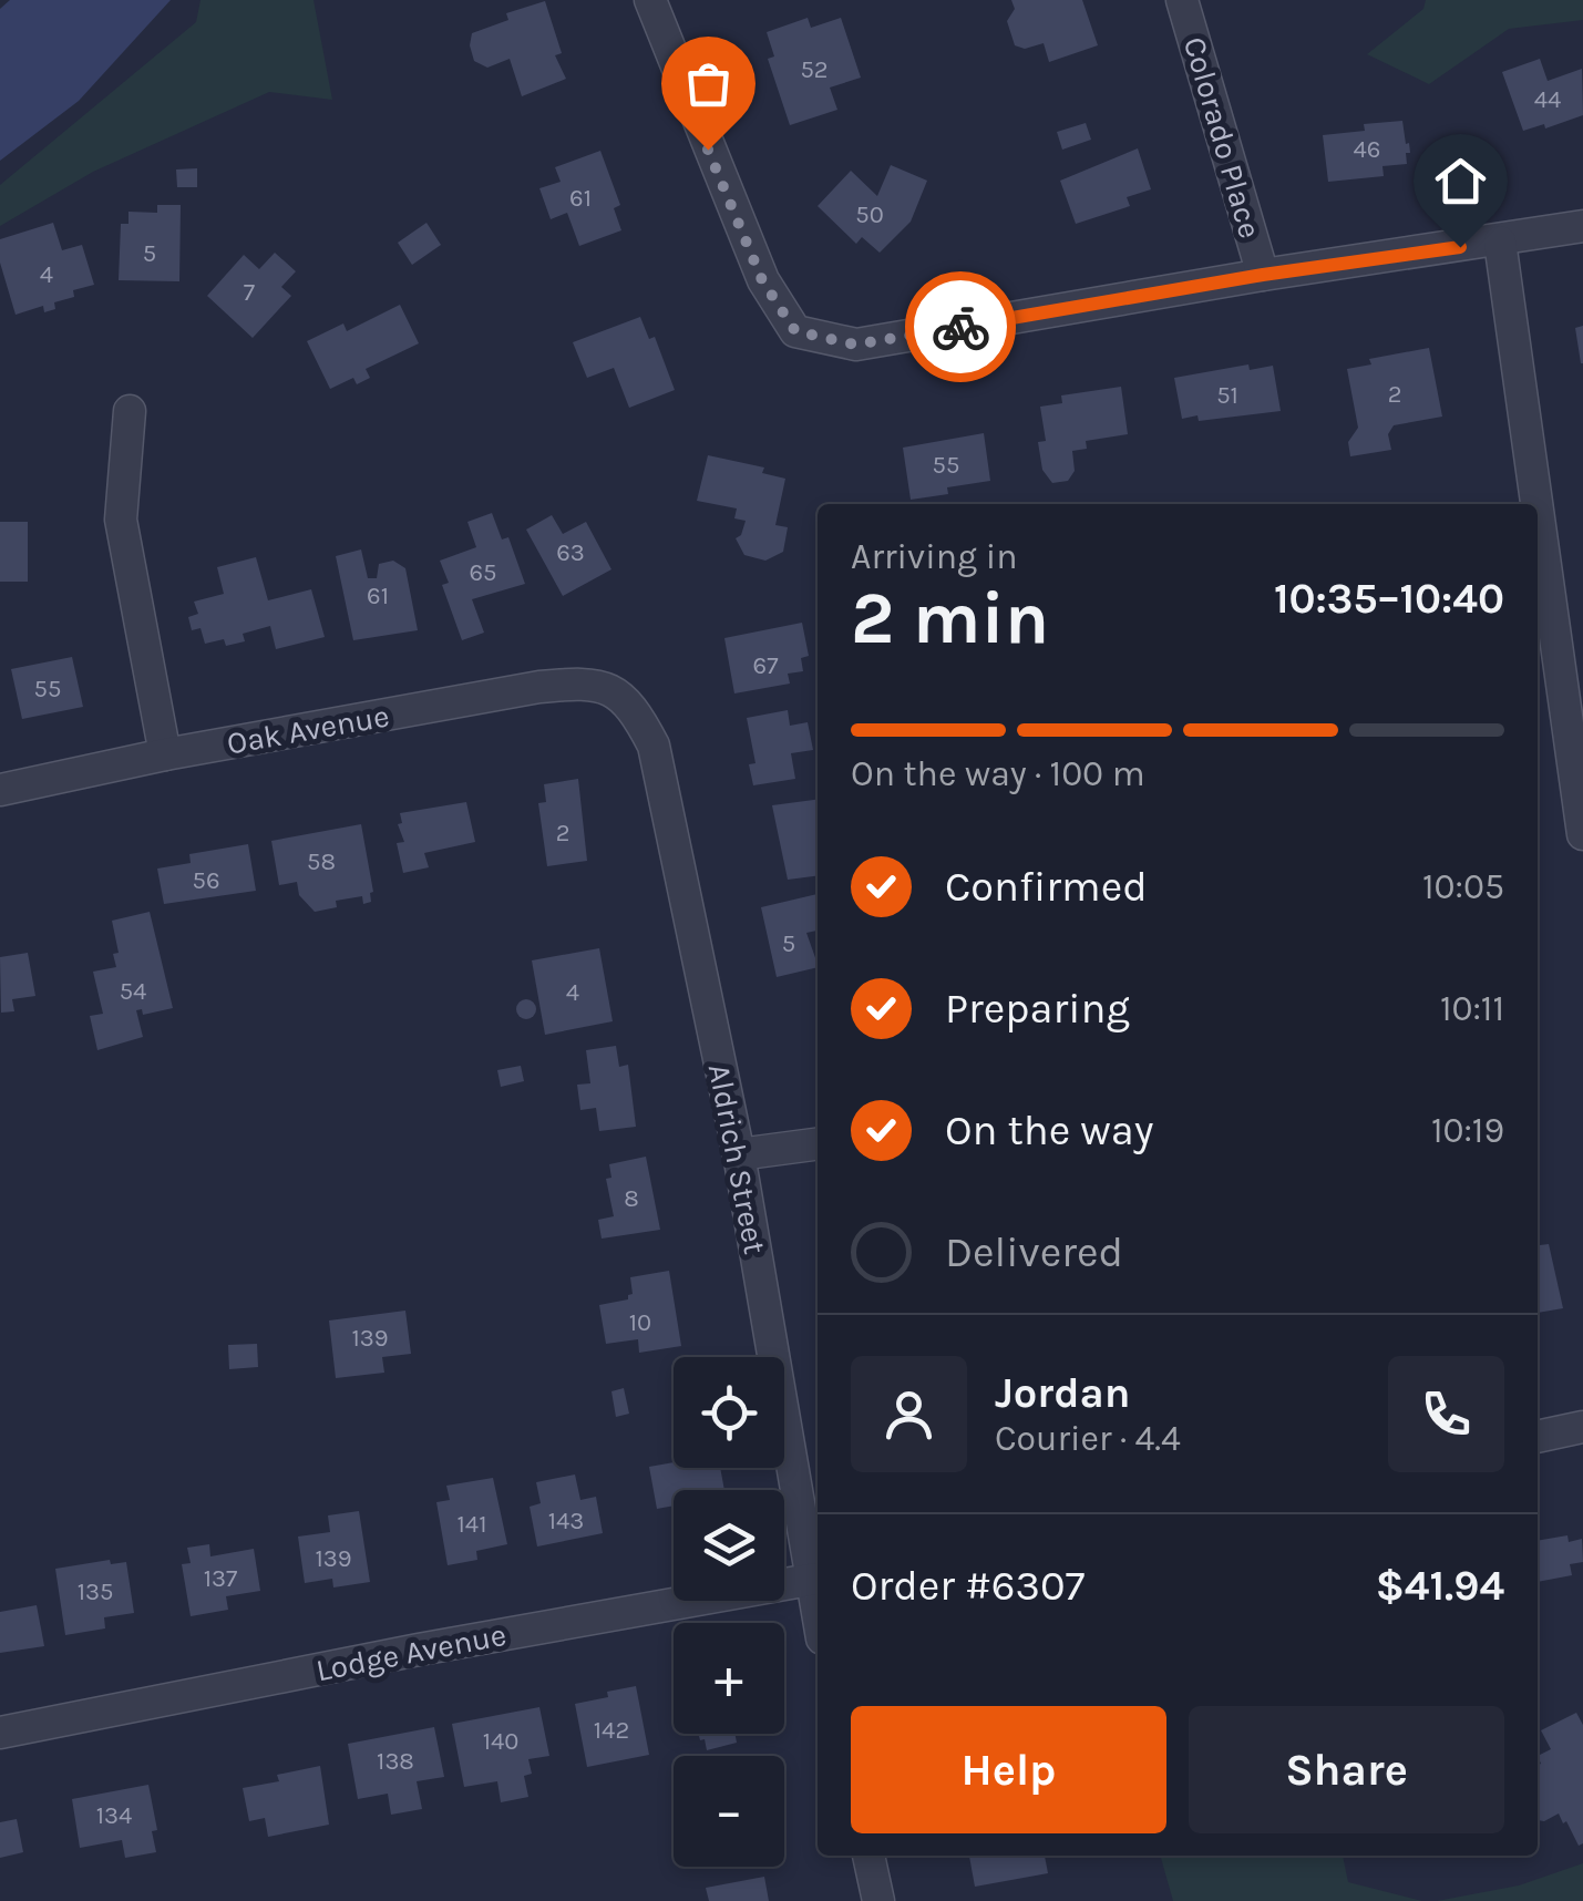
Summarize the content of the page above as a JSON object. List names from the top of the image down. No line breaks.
{"streets":{"street":["Colorado Place","Oak Avenue","Aldrich Street","Lodge Avenue"]},"crossings":[["Oak Avenue","Aldrich Street"],["Aldrich Street","Lodge Avenue"]],"house_numbers":["52","44","46","61","50","5","4","7","2","51","55","63","65","61","67","55","2","58","56","5","54","4","8","10","139","143","141","139","137","135","142","140","138","134"],"page":{"heading":["2 min","Arriving in","10:35–10:40"],"panel":["Jordan","Courier · 4.4","Order #6307","$41.94"],"bar":"On the way · 100 m","list":[["Confirmed","10:05"],["Preparing","10:11"],["On the way","10:19"],"Delivered"],"map_buttons":["+","−"],"buttons":["Help","Share"]}}
